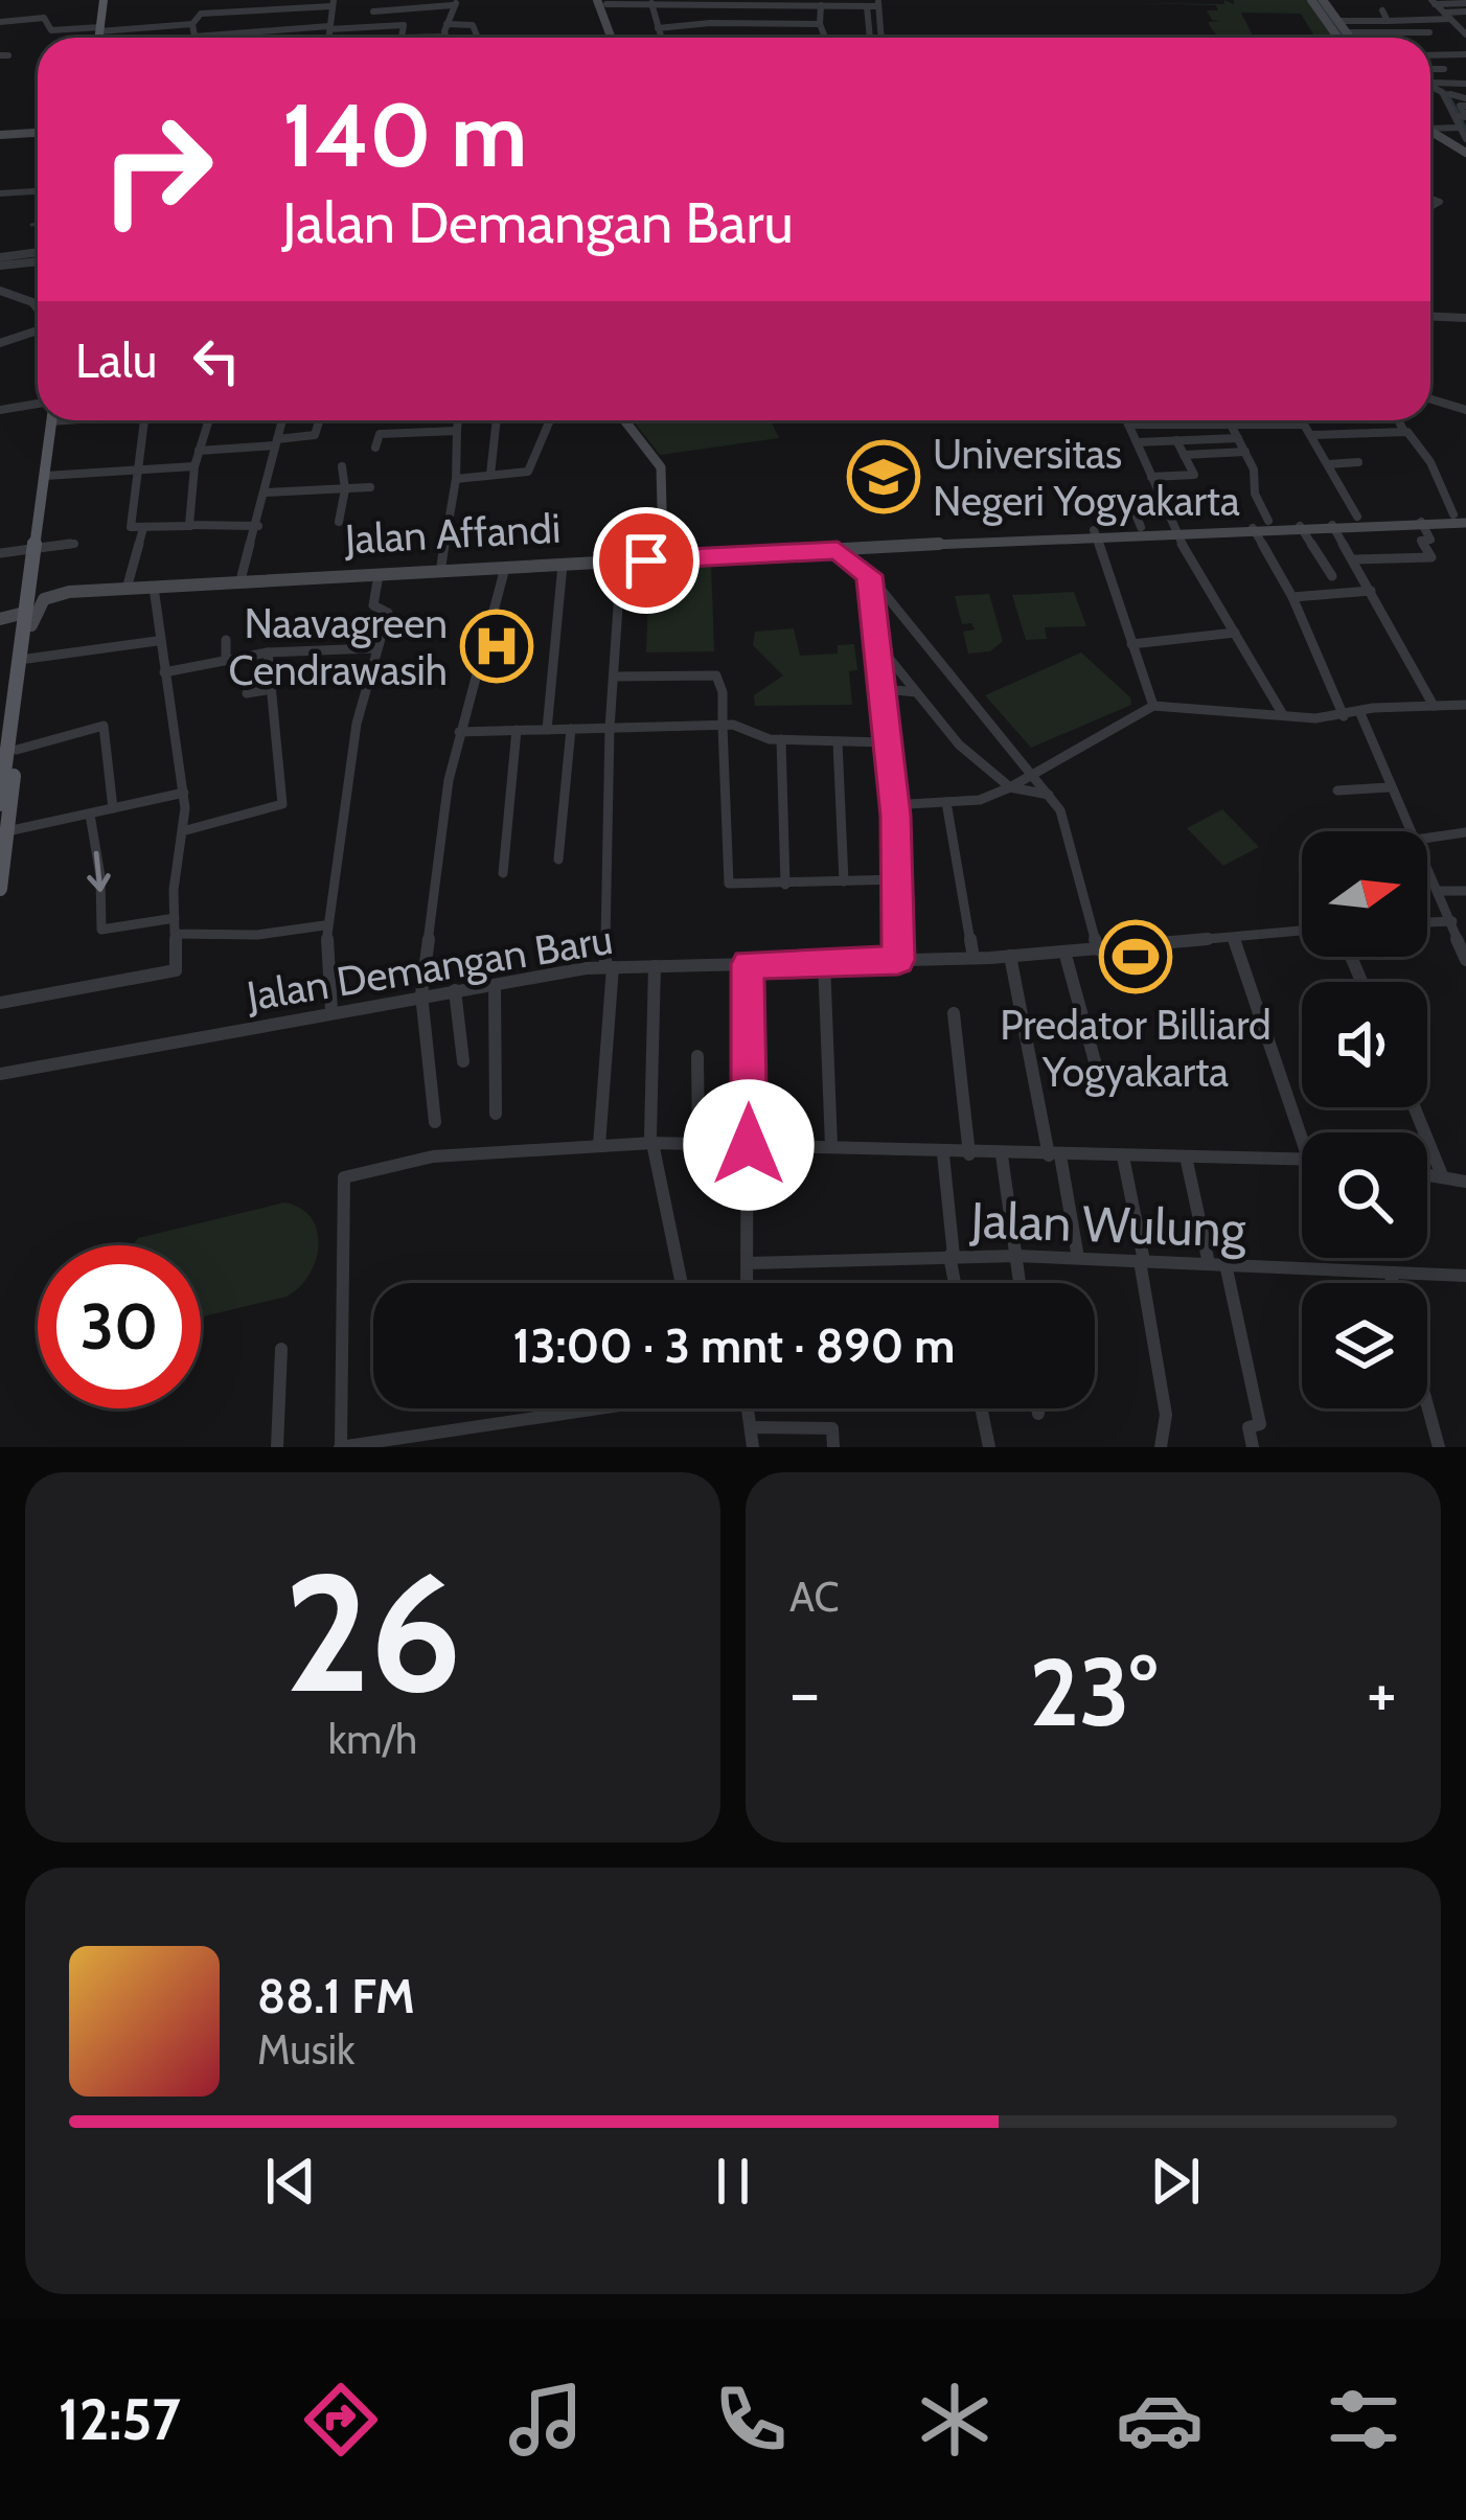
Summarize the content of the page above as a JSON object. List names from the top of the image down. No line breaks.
{"streets":{"main road":["Jalan Affandi"],"street":["Jalan Demangan Baru","Jalan Wulung"]},"places":{"school or university":["Universitas Negeri Yogyakarta"],"hospital":["Naavagreen Cendrawasih"],"sports":["Predator Billiard Yogyakarta"]},"north":"right","page":{"turn":["140 m","Jalan Demangan Baru"],"then":"Lalu","limit":"30","trip":"13:00 · 3 mnt · 890 m","tile":[["26","km/h"],"AC"],"heat":["−","23°","+"],"song":["88.1 FM","Musik"],"tabs":"12:57"}}
